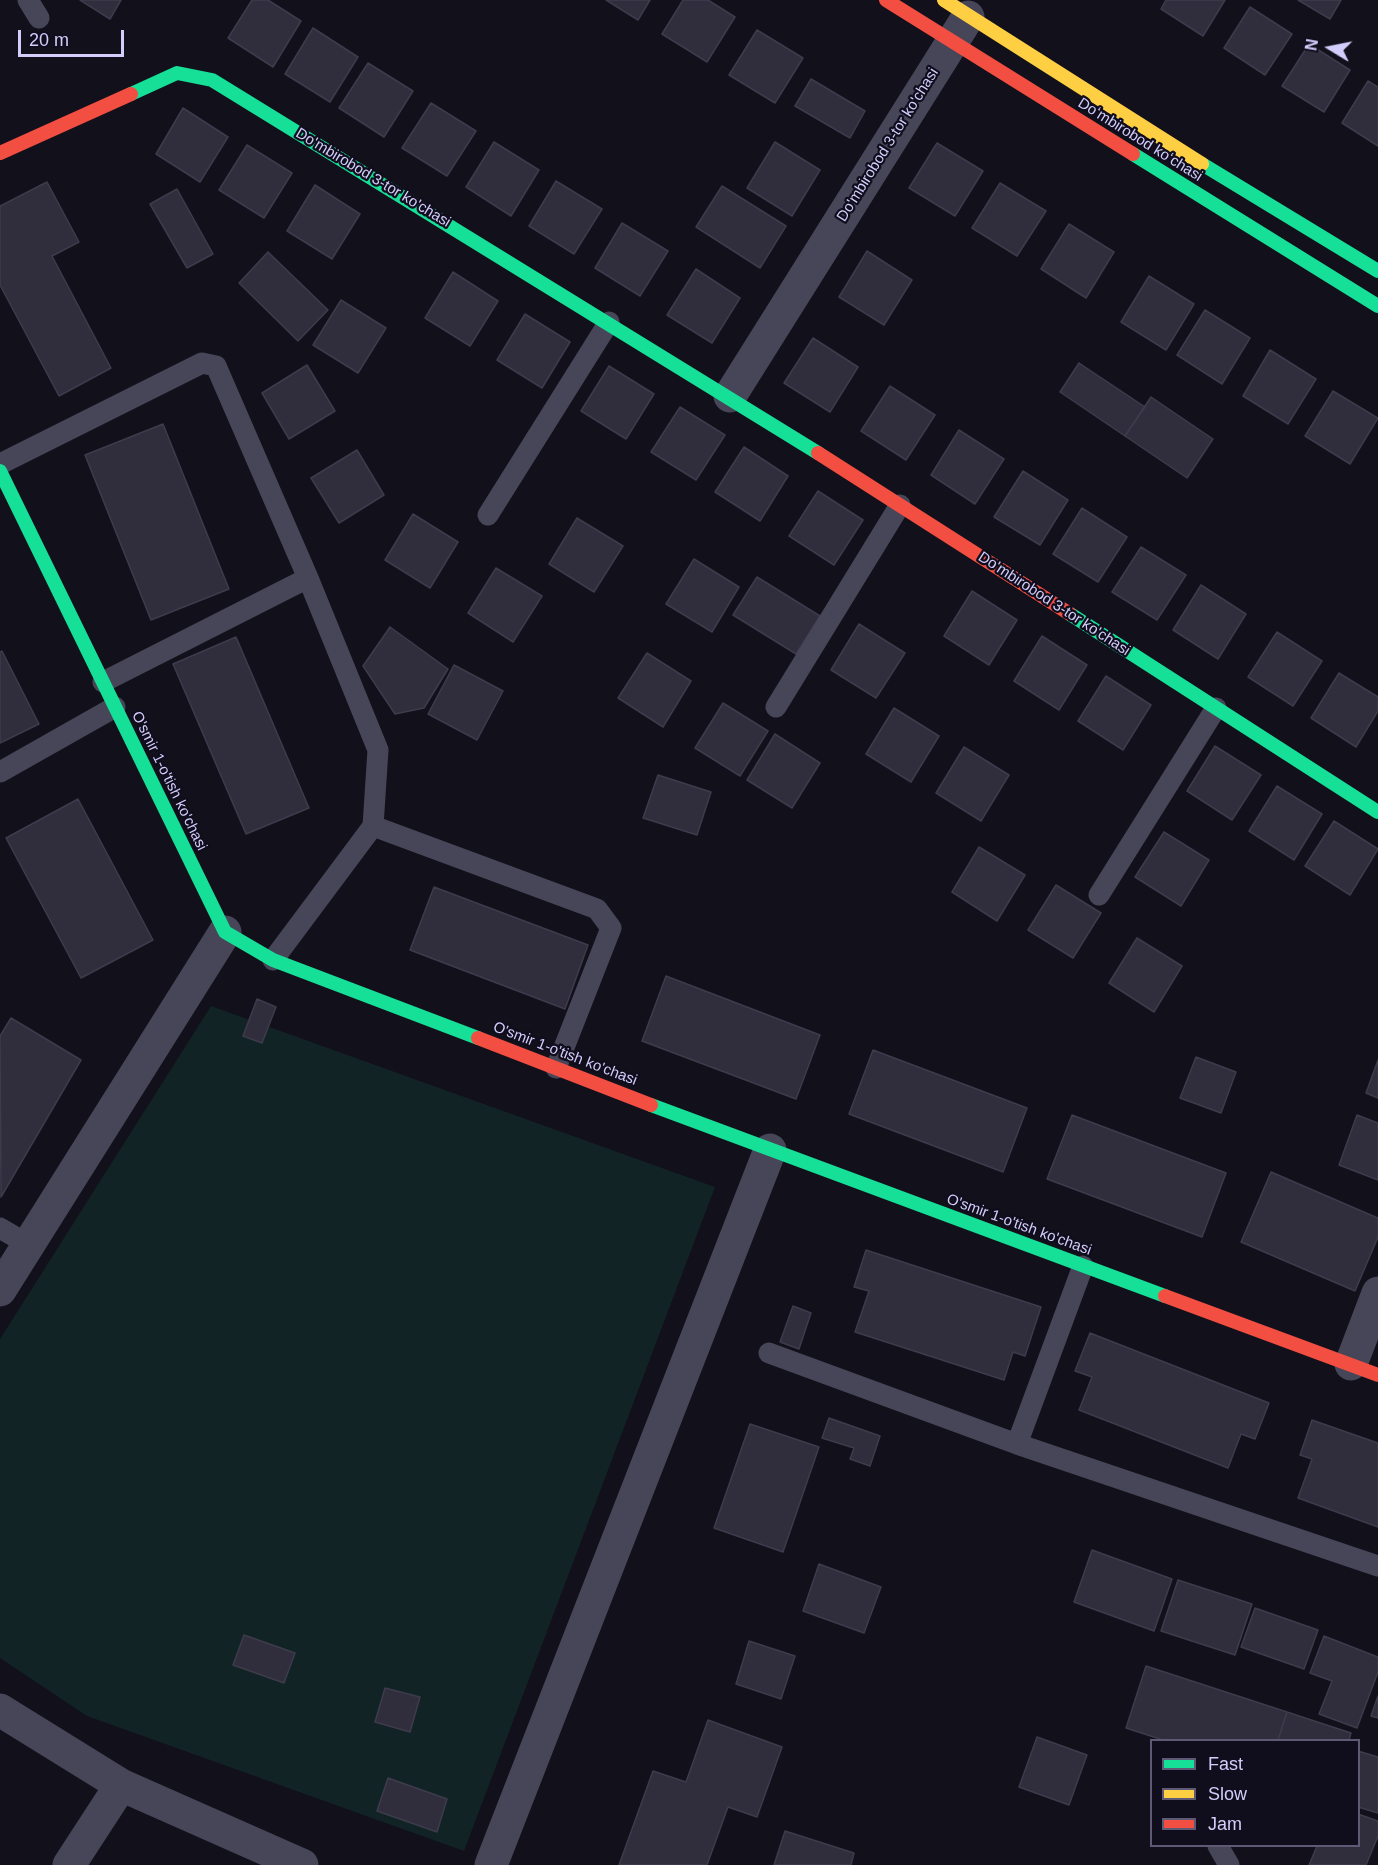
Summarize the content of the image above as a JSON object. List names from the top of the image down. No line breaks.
{"streets":{"street":["Doʻmbirobod koʻchasi","Do'mbirobod 3-tor ko'chasi","O'smir 1-o'tish ko'chasi"]},"crossings":[["Doʻmbirobod koʻchasi","Do'mbirobod 3-tor ko'chasi"]],"legend":["Fast","Slow","Jam"],"scale_bar":"20 m","north":"left"}
